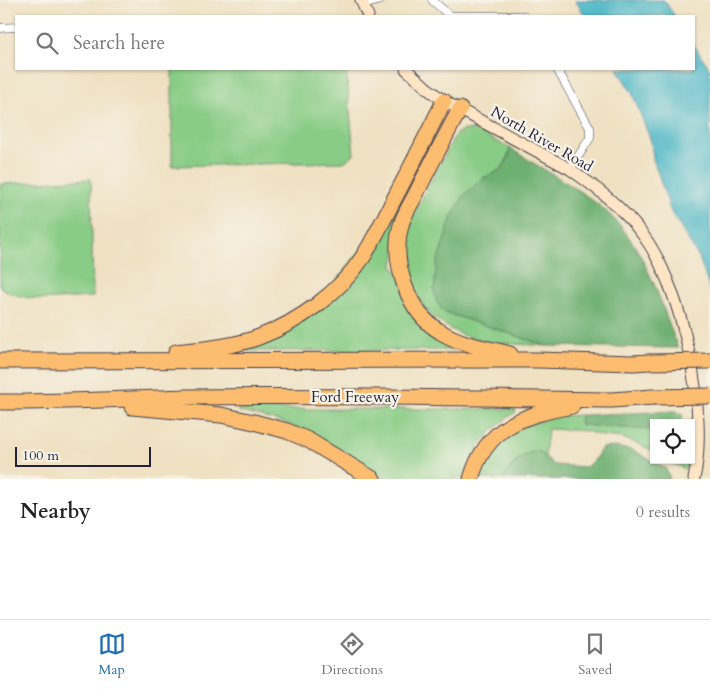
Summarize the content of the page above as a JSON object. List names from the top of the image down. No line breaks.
{"streets":{"highway":["Ford Freeway"],"street":["North River Road"]},"scale_bar":"100 m","page":{"search":"Search here","scale":"100 m","heading":["Nearby","0 results"],"nav":["Map","Directions","Saved"]}}
